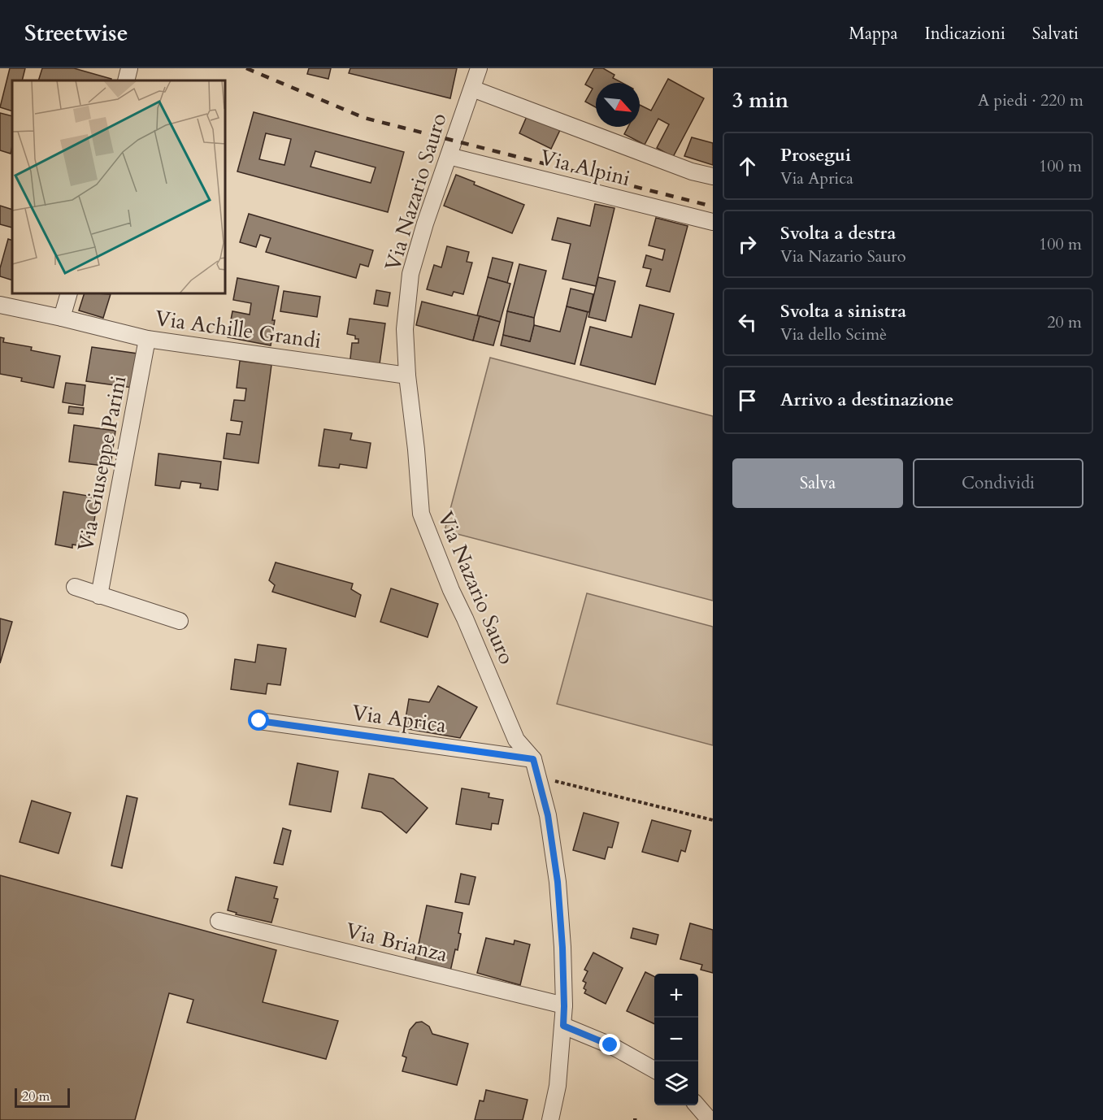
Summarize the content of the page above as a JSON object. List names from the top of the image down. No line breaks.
{"streets":{"street":["Via Alpini","Via Nazario Sauro","Via Achille Grandi","Via Giuseppe Parini","Via Aprica","Via Brianza"]},"crossings":[["Via Alpini","Via Nazario Sauro"],["Via Nazario Sauro","Via Achille Grandi"],["Via Nazario Sauro","Via Aprica"],["Via Nazario Sauro","Via Brianza"],["Via Achille Grandi","Via Giuseppe Parini"]],"scale_bar":"20 m","north":"bottom right","page":{"header":"Streetwise","nav":["Mappa","Indicazioni","Salvati"],"heading":["3 min","A piedi · 220 m"],"list":[["Prosegui","Via Aprica","100 m"],["Svolta a destra","Via Nazario Sauro","100 m"],["Svolta a sinistra","Via dello Scimè","20 m"],"Arrivo a destinazione"],"buttons":["Salva","Condividi"],"map_buttons":["+","−"],"scale":"20 m"}}
